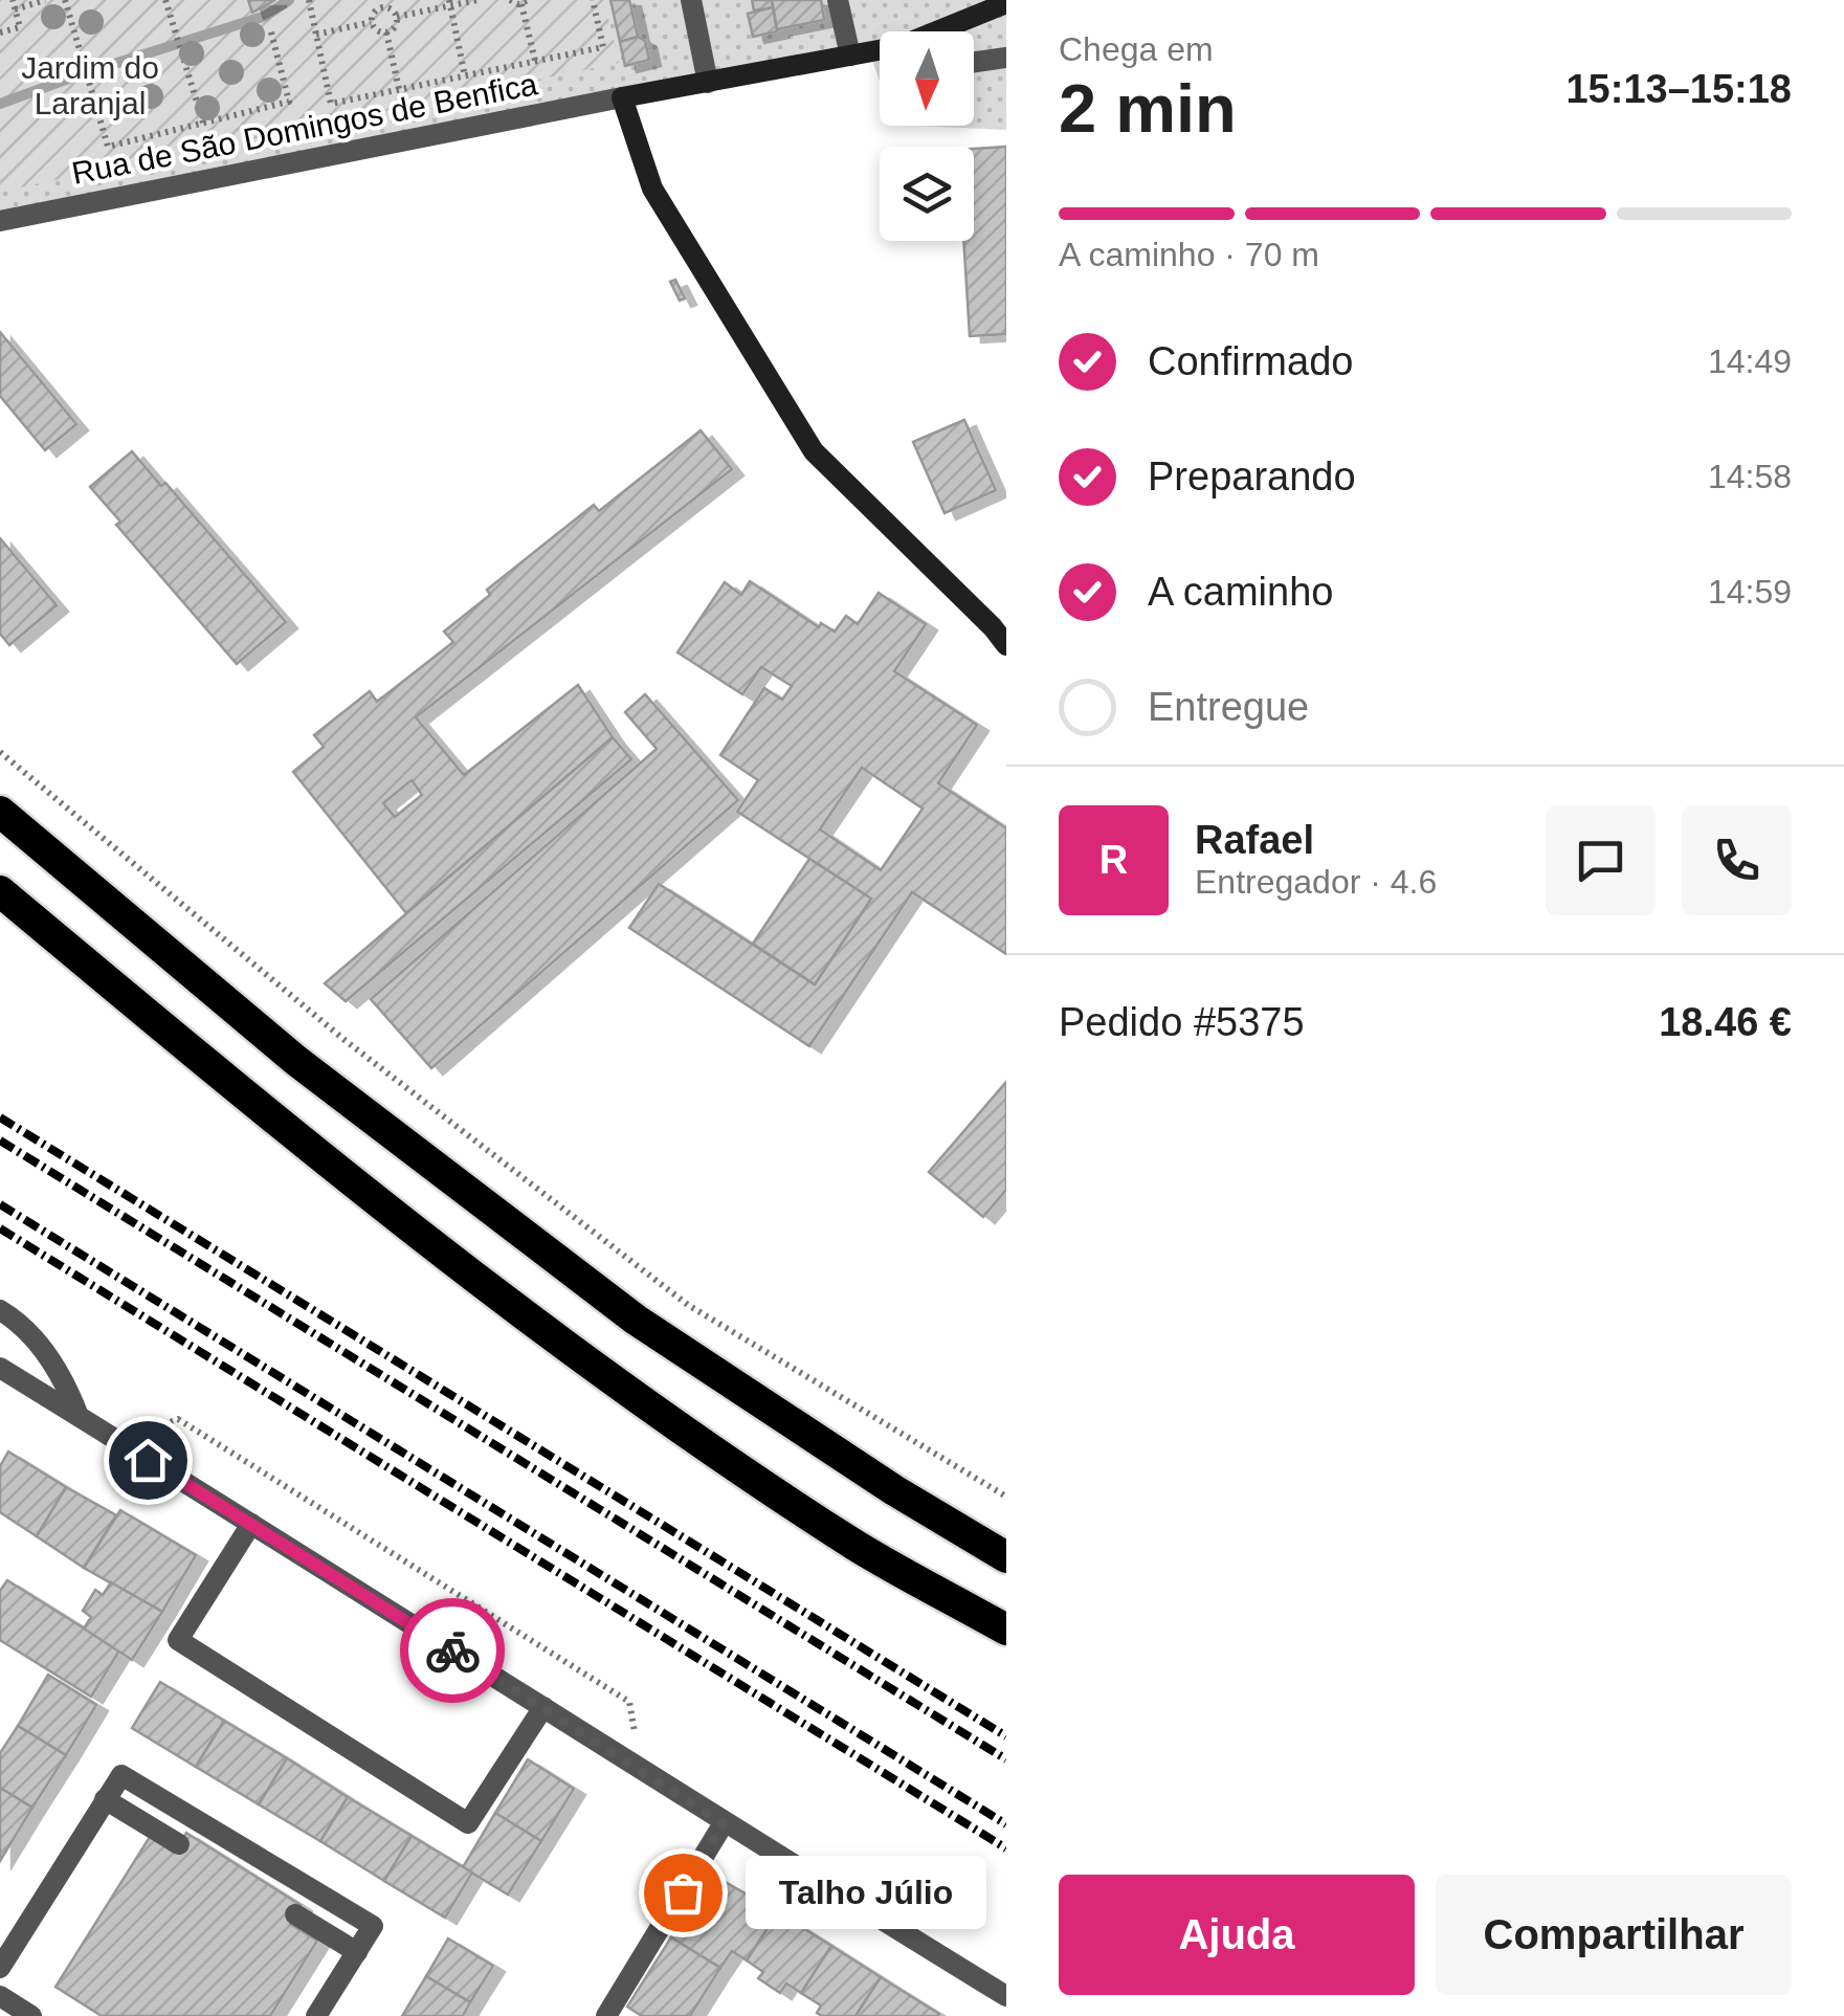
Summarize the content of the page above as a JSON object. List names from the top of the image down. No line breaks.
{"streets":{"street":["Rua de São Domingos de Benfica"]},"parks":["Jardim do Laranjal"],"places":["Talho Júlio"],"north":"bottom","page":{"heading":["2 min","Chega em","15:13–15:18"],"panel":["Rafael","Entregador · 4.6","Pedido #5375","18.46 €"],"bar":"A caminho · 70 m","list":[["Confirmado","14:49"],["Preparando","14:58"],["A caminho","14:59"],"Entregue"],"round":"R","buttons":["Ajuda","Compartilhar"],"bubble":"Talho Júlio"}}
